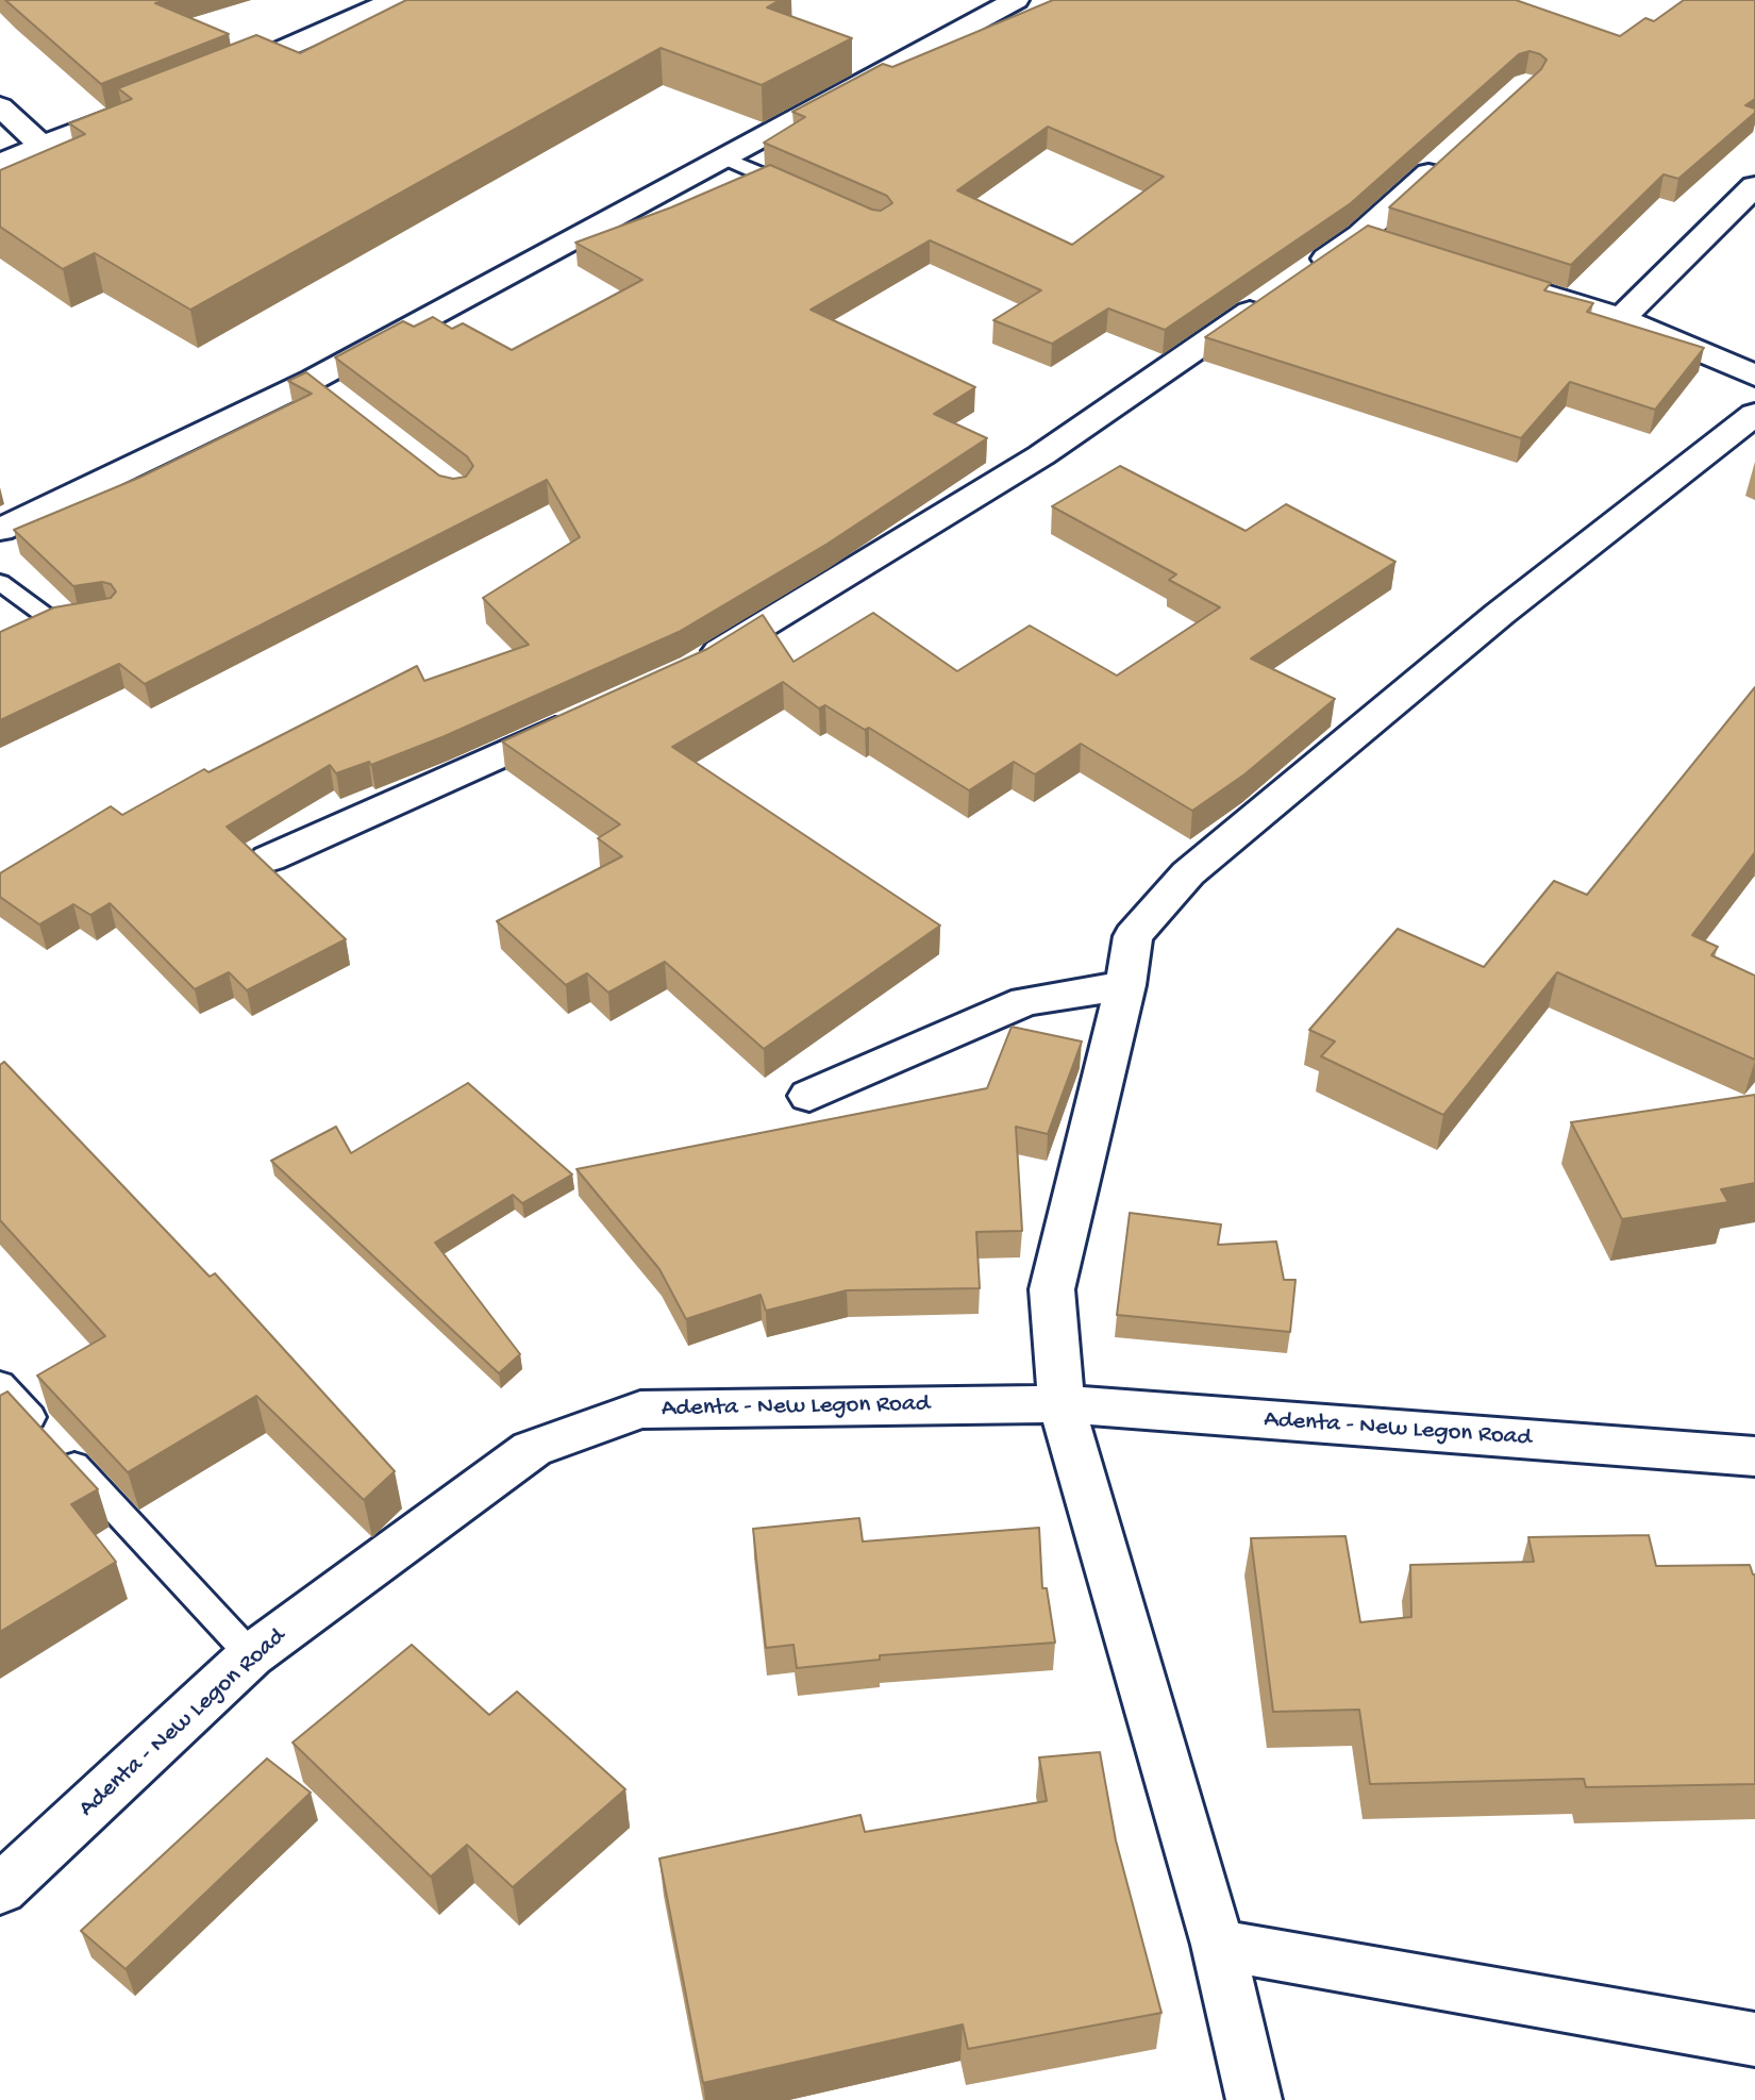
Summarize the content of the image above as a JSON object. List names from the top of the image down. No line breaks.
{"streets":{"street":["Adenta - New Legon Road"]}}
